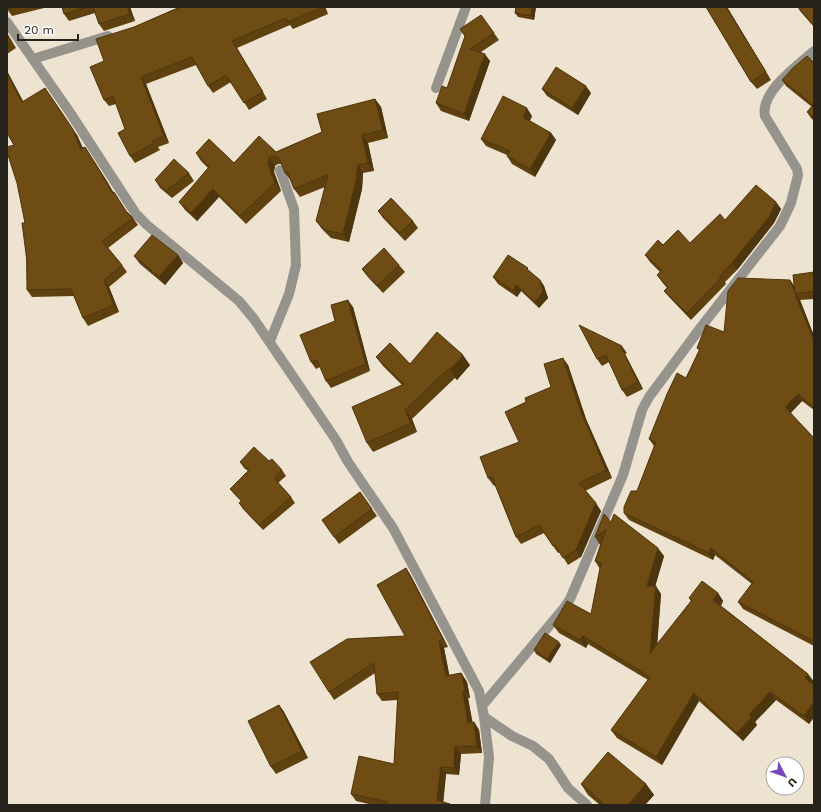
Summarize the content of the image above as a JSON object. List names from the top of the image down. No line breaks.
{"scale_bar":"20 m","north":"bottom right"}
